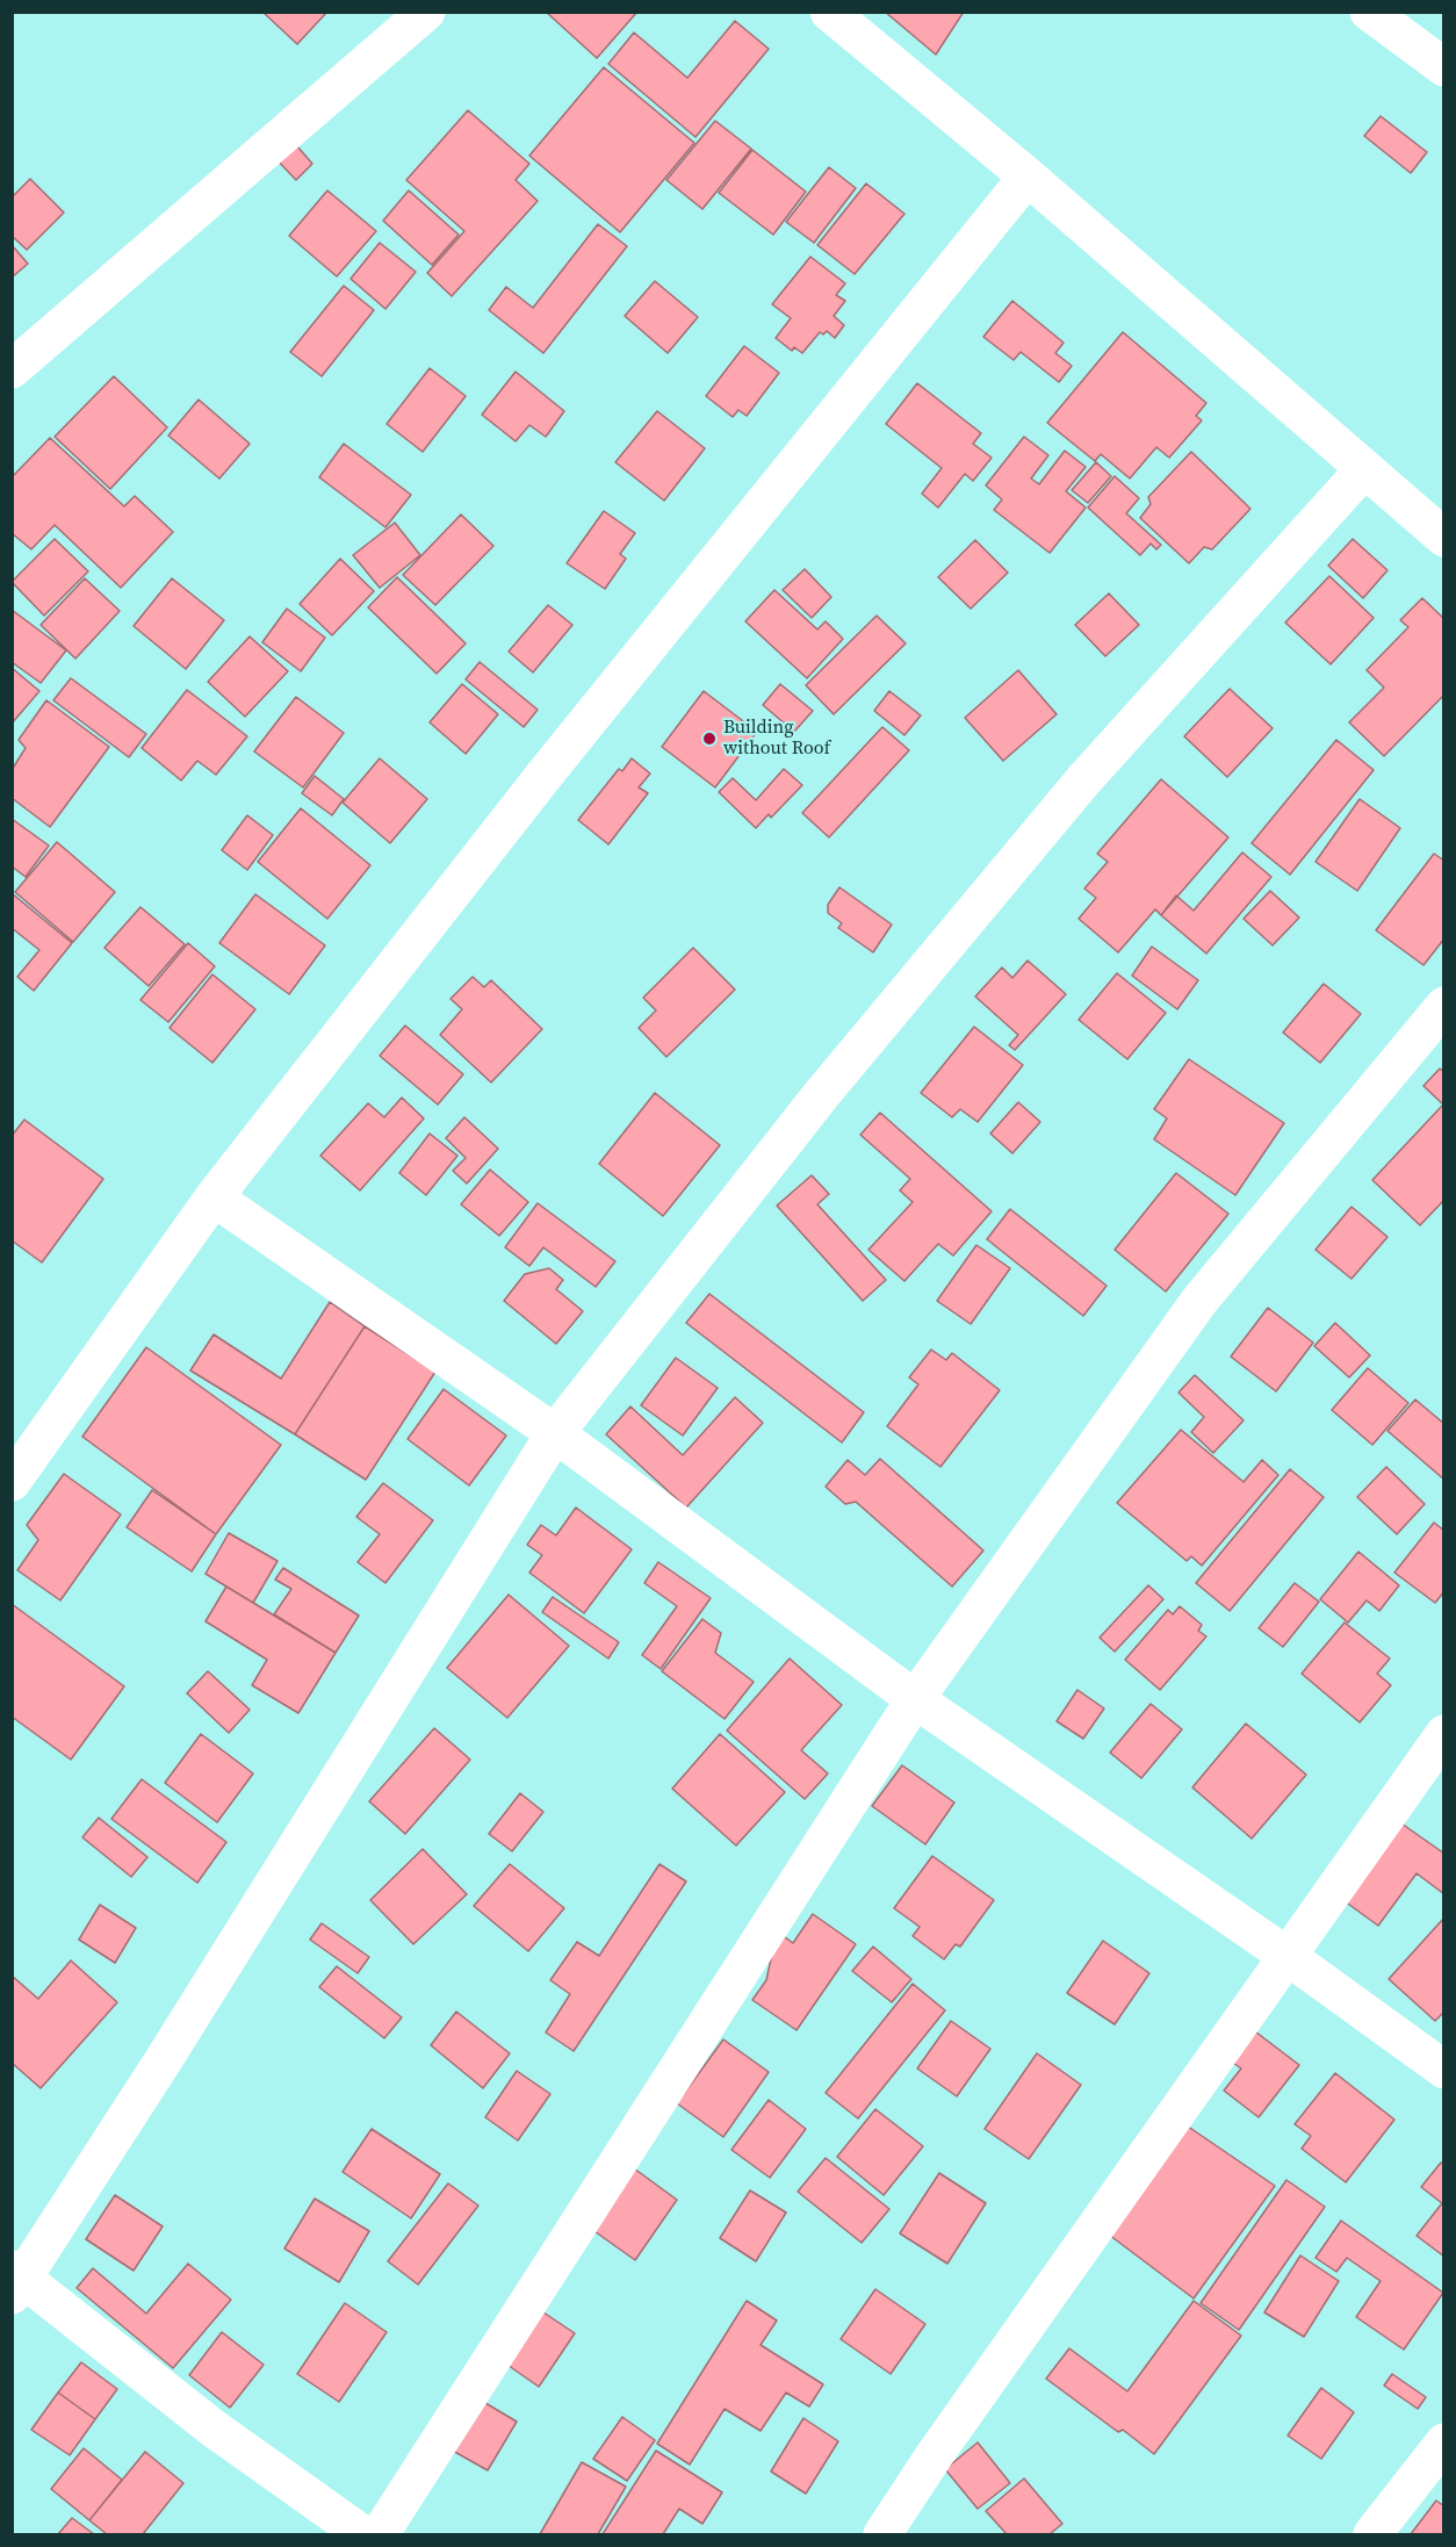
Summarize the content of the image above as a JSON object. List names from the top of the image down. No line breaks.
{"places":["Building without Roof"]}
